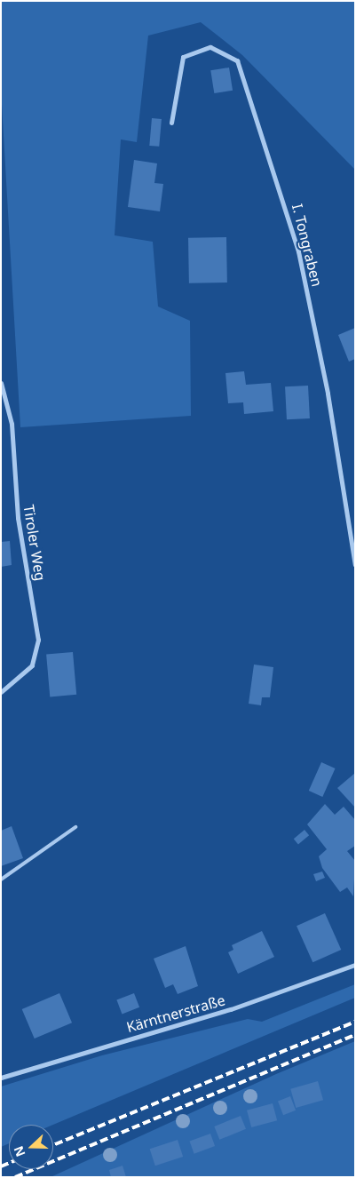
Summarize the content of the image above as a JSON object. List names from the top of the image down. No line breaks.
{"streets":{"street":["I. Tongraben","Tiroler Weg","Kärntnerstraße"]},"north":"left"}
